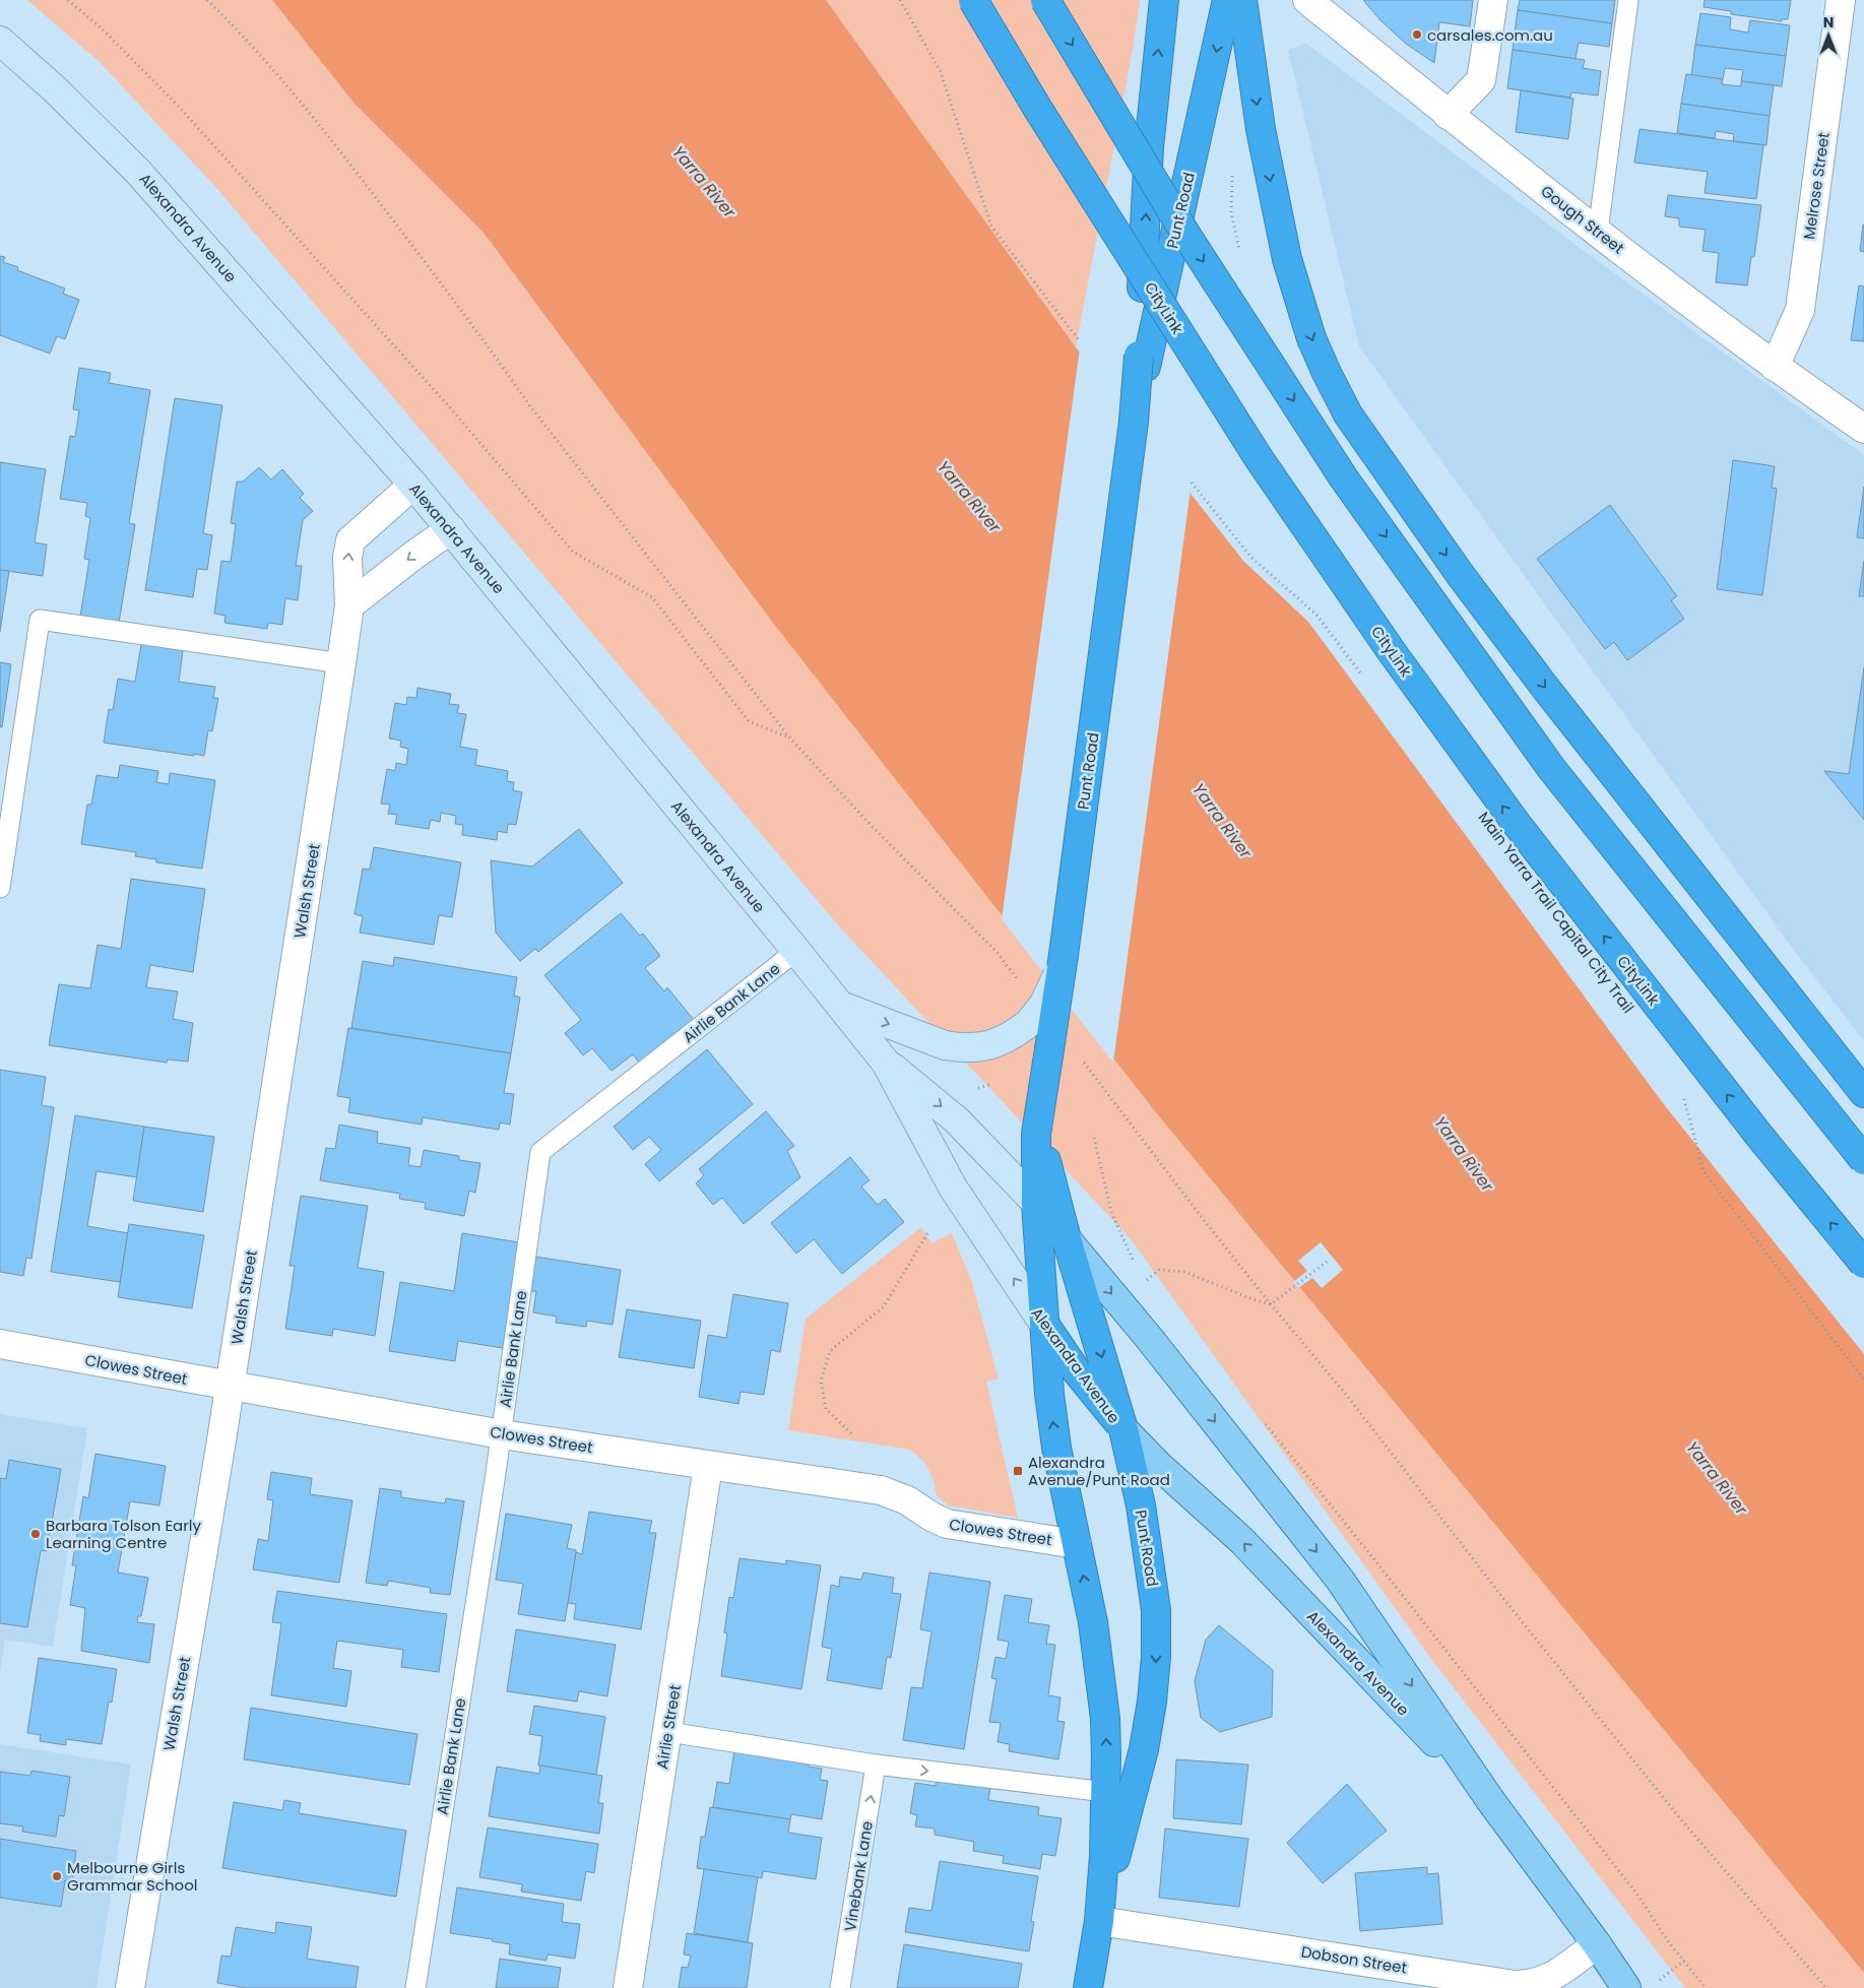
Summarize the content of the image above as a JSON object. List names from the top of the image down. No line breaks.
{"streets":{"highway":["Punt Road","Alexandra Avenue","CityLink"],"street":["Melrose Street","Gough Street","Walsh Street","Clowes Street","Airlie Street","Dobson Street"],"lane":["Airlie Bank Lane","Vinebank Lane"]},"crossings":[["Melrose Street","Gough Street"],["Punt Road","Alexandra Avenue"],["Punt Road","Clowes Street"],["Punt Road","Dobson Street"],["Alexandra Avenue","Walsh Street"],["Alexandra Avenue","Airlie Bank Lane"],["Alexandra Avenue","Dobson Street"],["Walsh Street","Clowes Street"],["Airlie Bank Lane","Clowes Street"],["Clowes Street","Airlie Street"]],"one_way":["Vinebank Lane"],"water":["Yarra River"],"places":{"other":["carsales.com.au","Barbara Tolson Early Learning Centre","Melbourne Girls Grammar School"],"transit":["Alexandra Avenue/Punt Road"]},"north":"top"}
